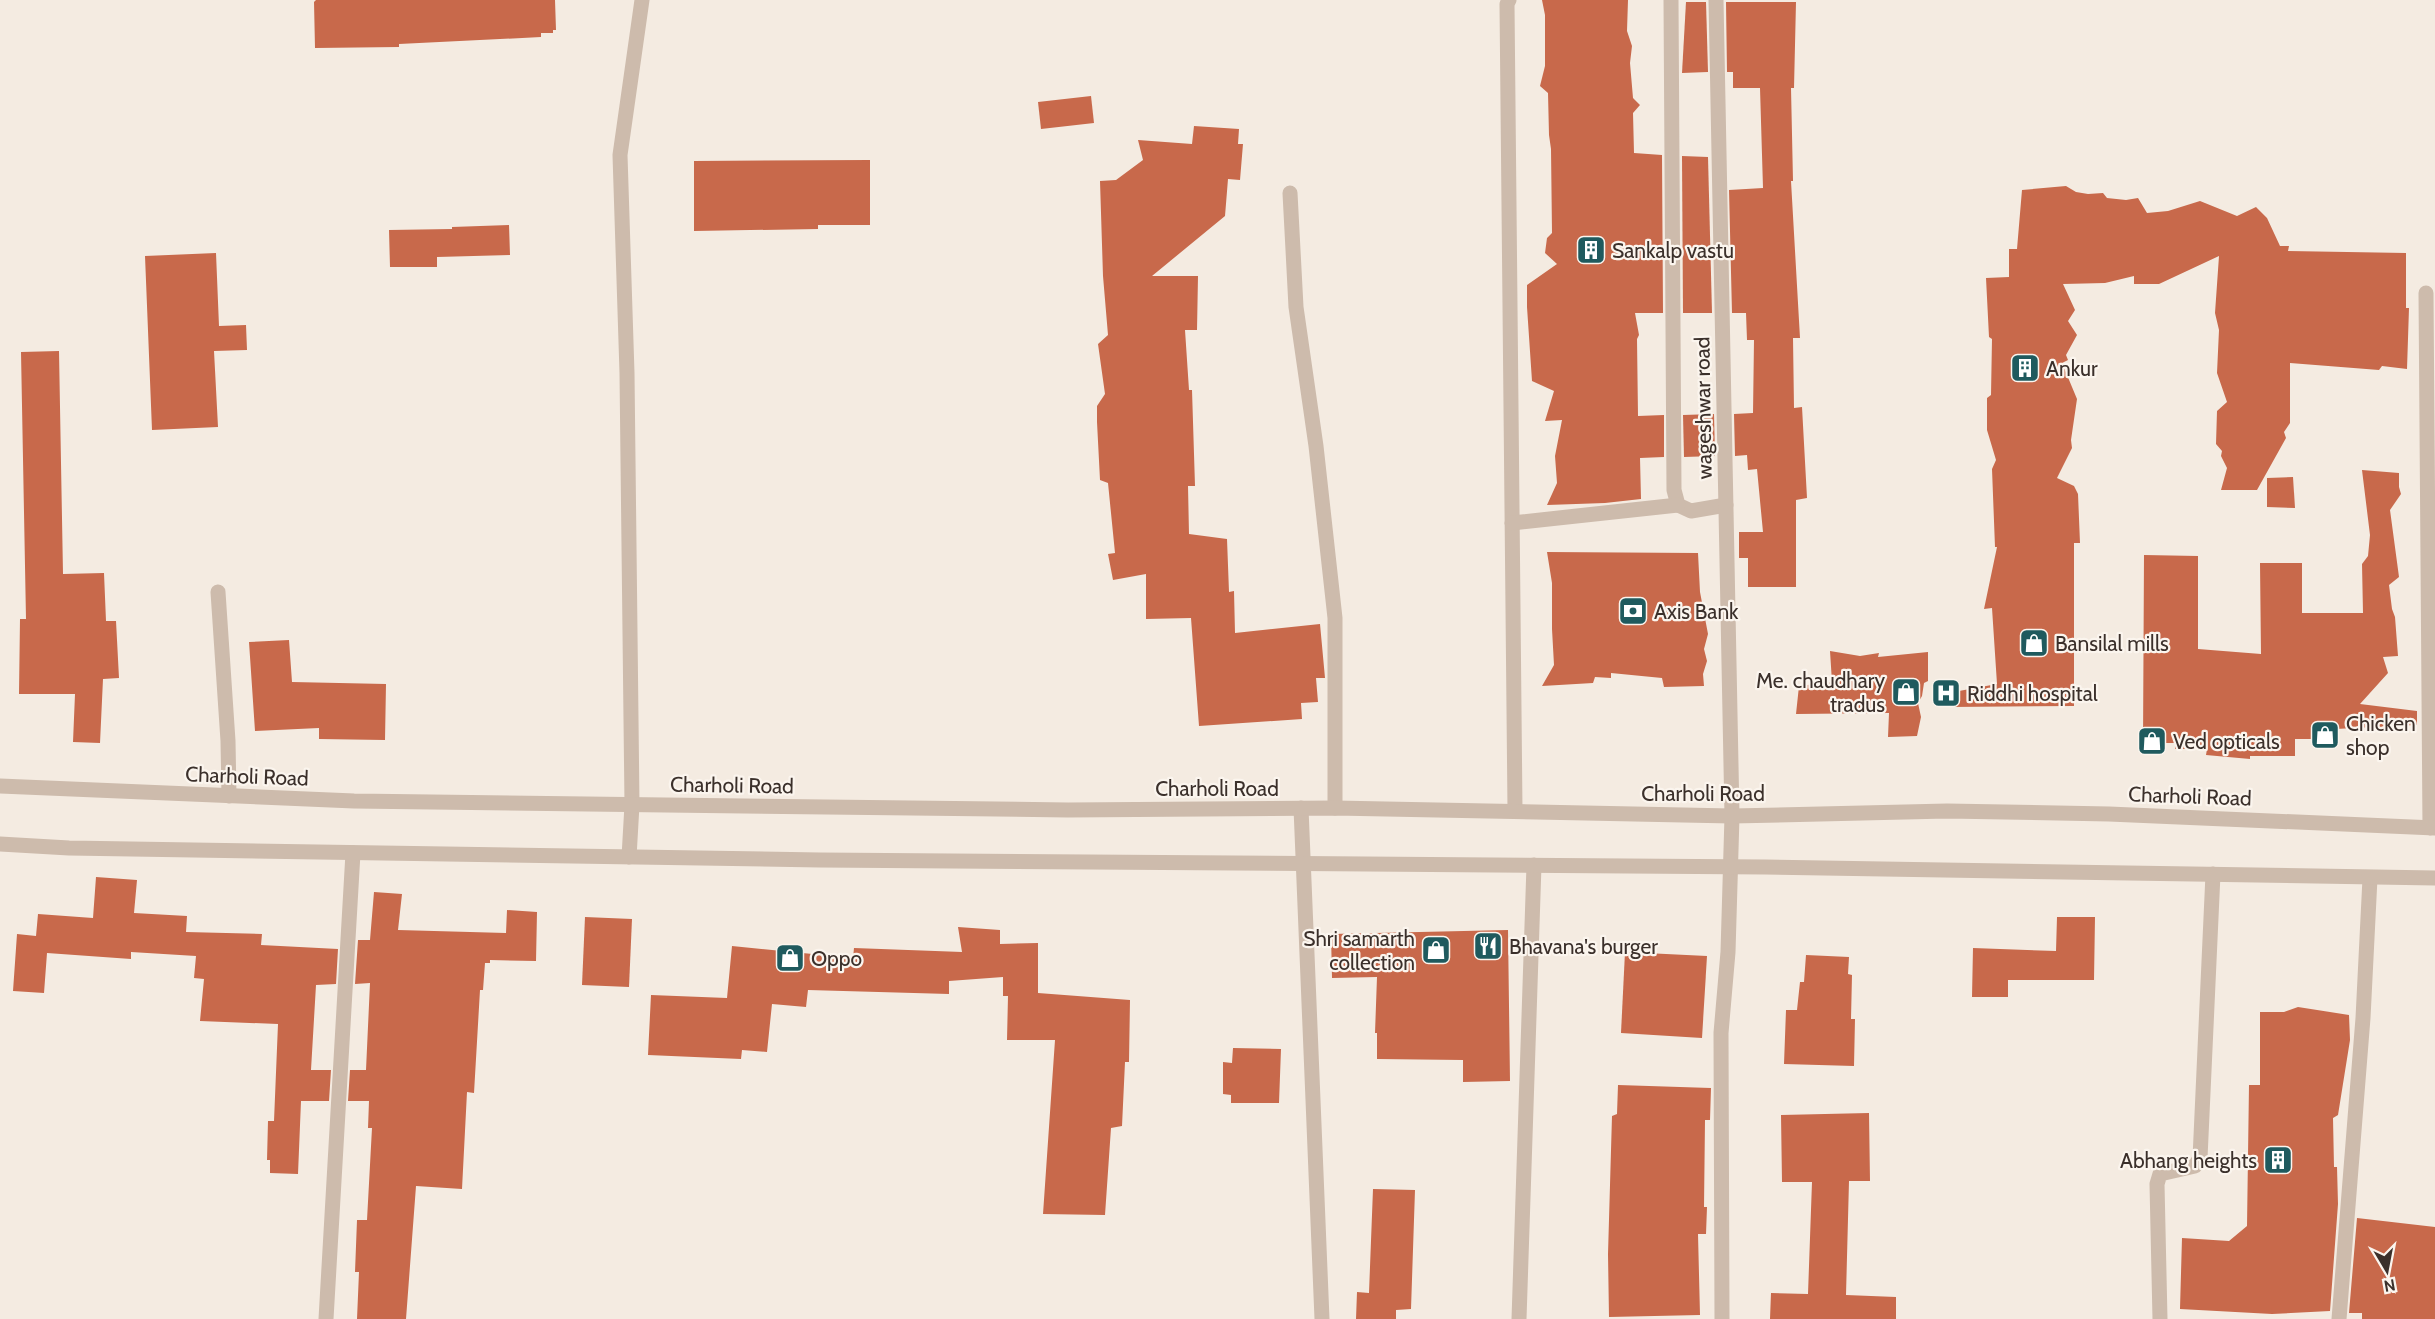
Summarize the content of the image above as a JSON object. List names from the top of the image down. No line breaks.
{"streets":{"street":["wageshwar road","Charholi Road"]},"crossings":[["wageshwar road","Charholi Road"]],"places":{"building":["Sankalp vastu","Ankur","Abhang heights"],"bank":["Axis Bank"],"shop":["Bansilal mills","Me. chaudhary tradus","Chicken shop","Ved opticals","Shri samarth collection","Oppo"],"hospital":["Riddhi hospital"],"restaurant":["Bhavana's burger"]},"north":"bottom"}
